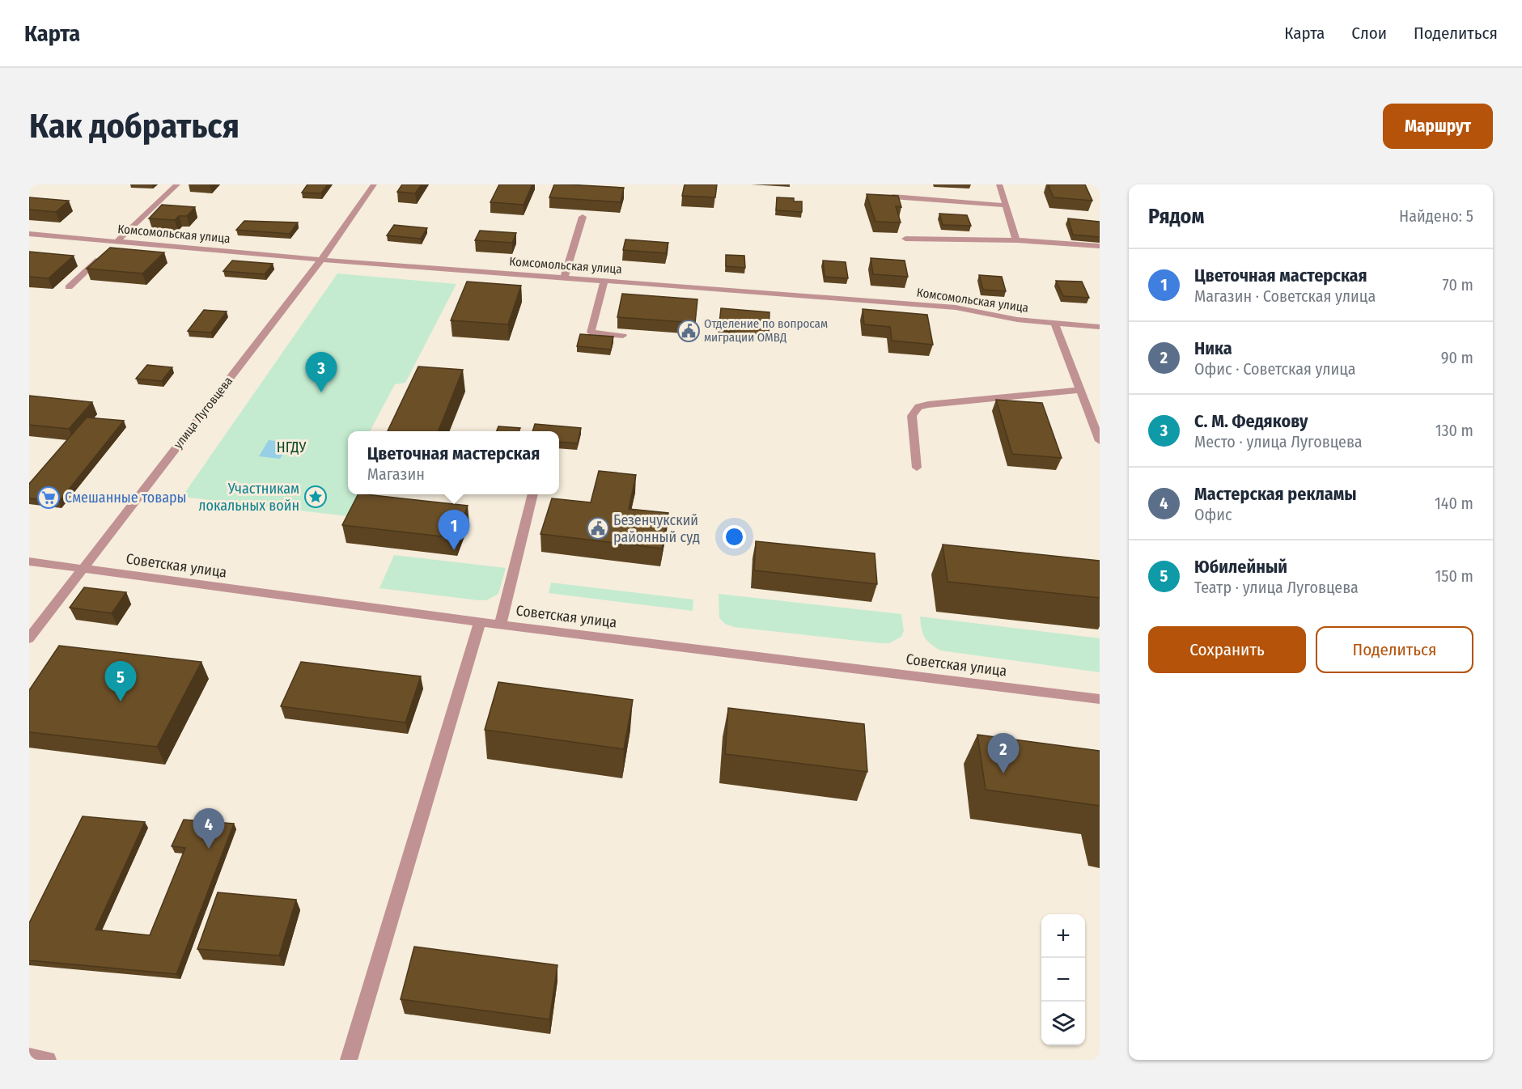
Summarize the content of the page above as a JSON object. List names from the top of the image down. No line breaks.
{"streets":{"street":["Комсомольская улица","улица Луговцева","Советская улица"]},"crossings":[["Комсомольская улица","улица Луговцева"],["улица Луговцева","Советская улица"]],"parks":["НГДУ"],"places":{"public building":["Отделение по вопросам миграции ОМВД","Безенчукский районный суд"],"place":["Участникам локальных войн"],"supermarket":["Смешанные товары"]},"page":{"header":"Карта","nav":["Карта","Слои","Поделиться"],"buttons":["Маршрут",["Сохранить","Поделиться"]],"title":"Как добраться","heading":["Рядом","Найдено: 5"],"list":[{"mark":"1","name":"Цветочная мастерская","note":"Магазин · Советская улица","value":"70 m"},{"mark":"2","name":"Ника","note":"Офис · Советская улица","value":"90 m"},{"mark":"3","name":"С. М. Федякову","note":"Место · улица Луговцева","value":"130 m"},{"mark":"4","name":"Мастерская рекламы","note":"Офис","value":"140 m"},{"mark":"5","name":"Юбилейный","note":"Театр · улица Луговцева","value":"150 m"}],"pins":["3","1","5","2","4"],"popup":["Цветочная мастерская","Магазин"],"map_buttons":["+","−"]}}
